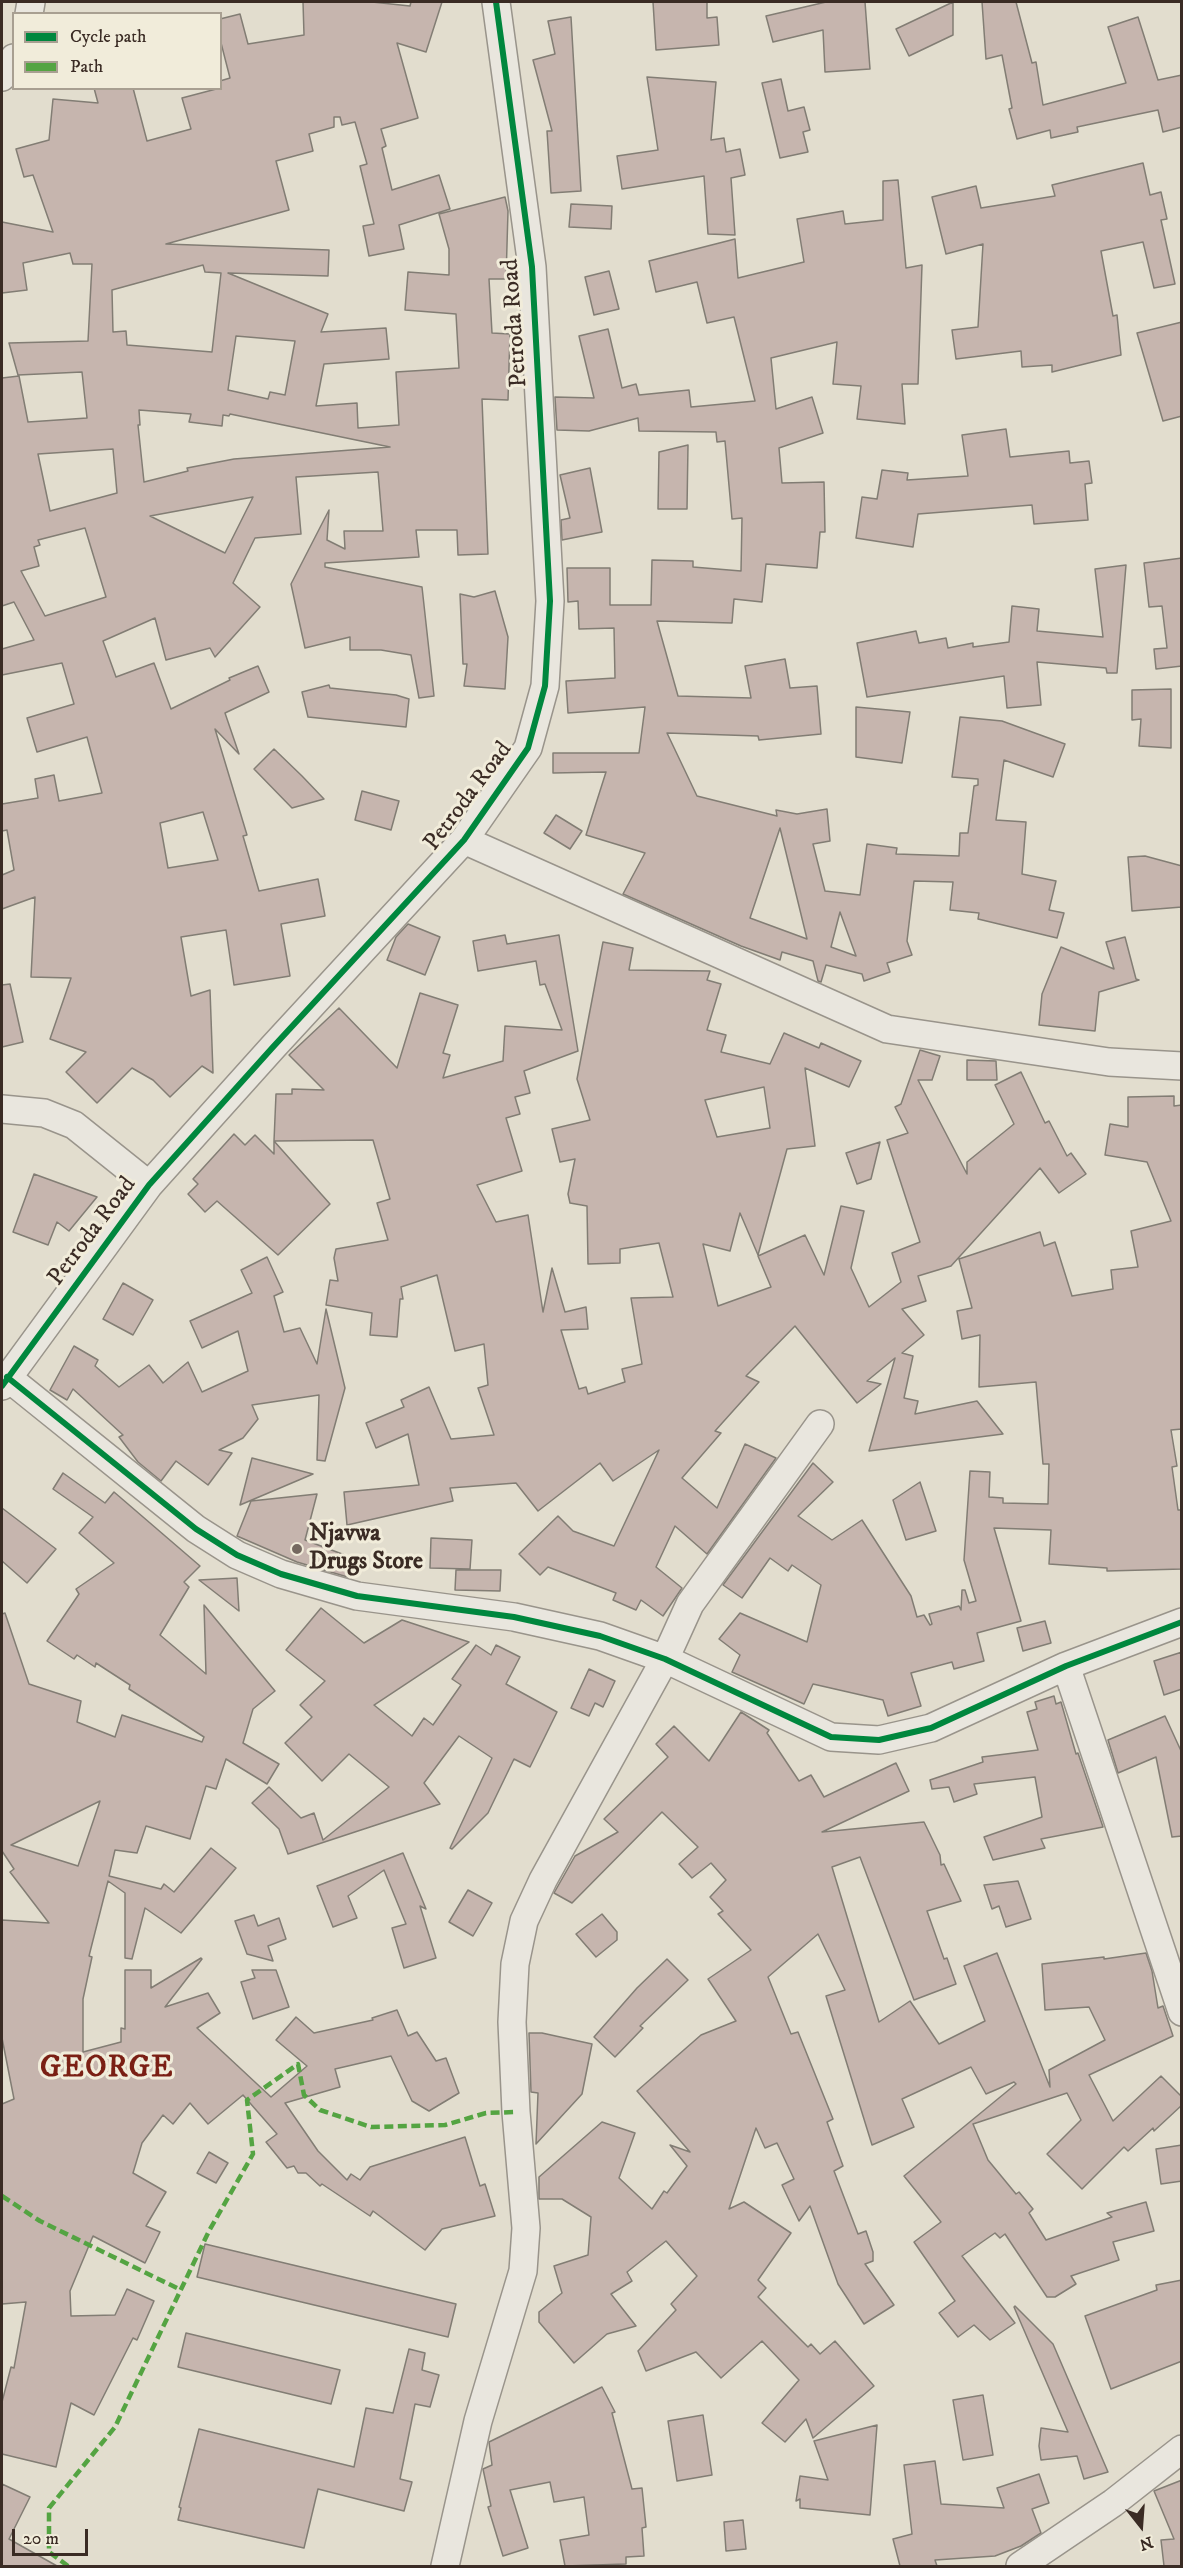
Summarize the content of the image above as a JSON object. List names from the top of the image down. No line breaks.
{"streets":{"street":["Petroda Road"]},"districts":["GEORGE"],"places":["Njavwa Drugs Store"],"legend":["Cycle path","Path"],"scale_bar":"20 m","north":"bottom"}
